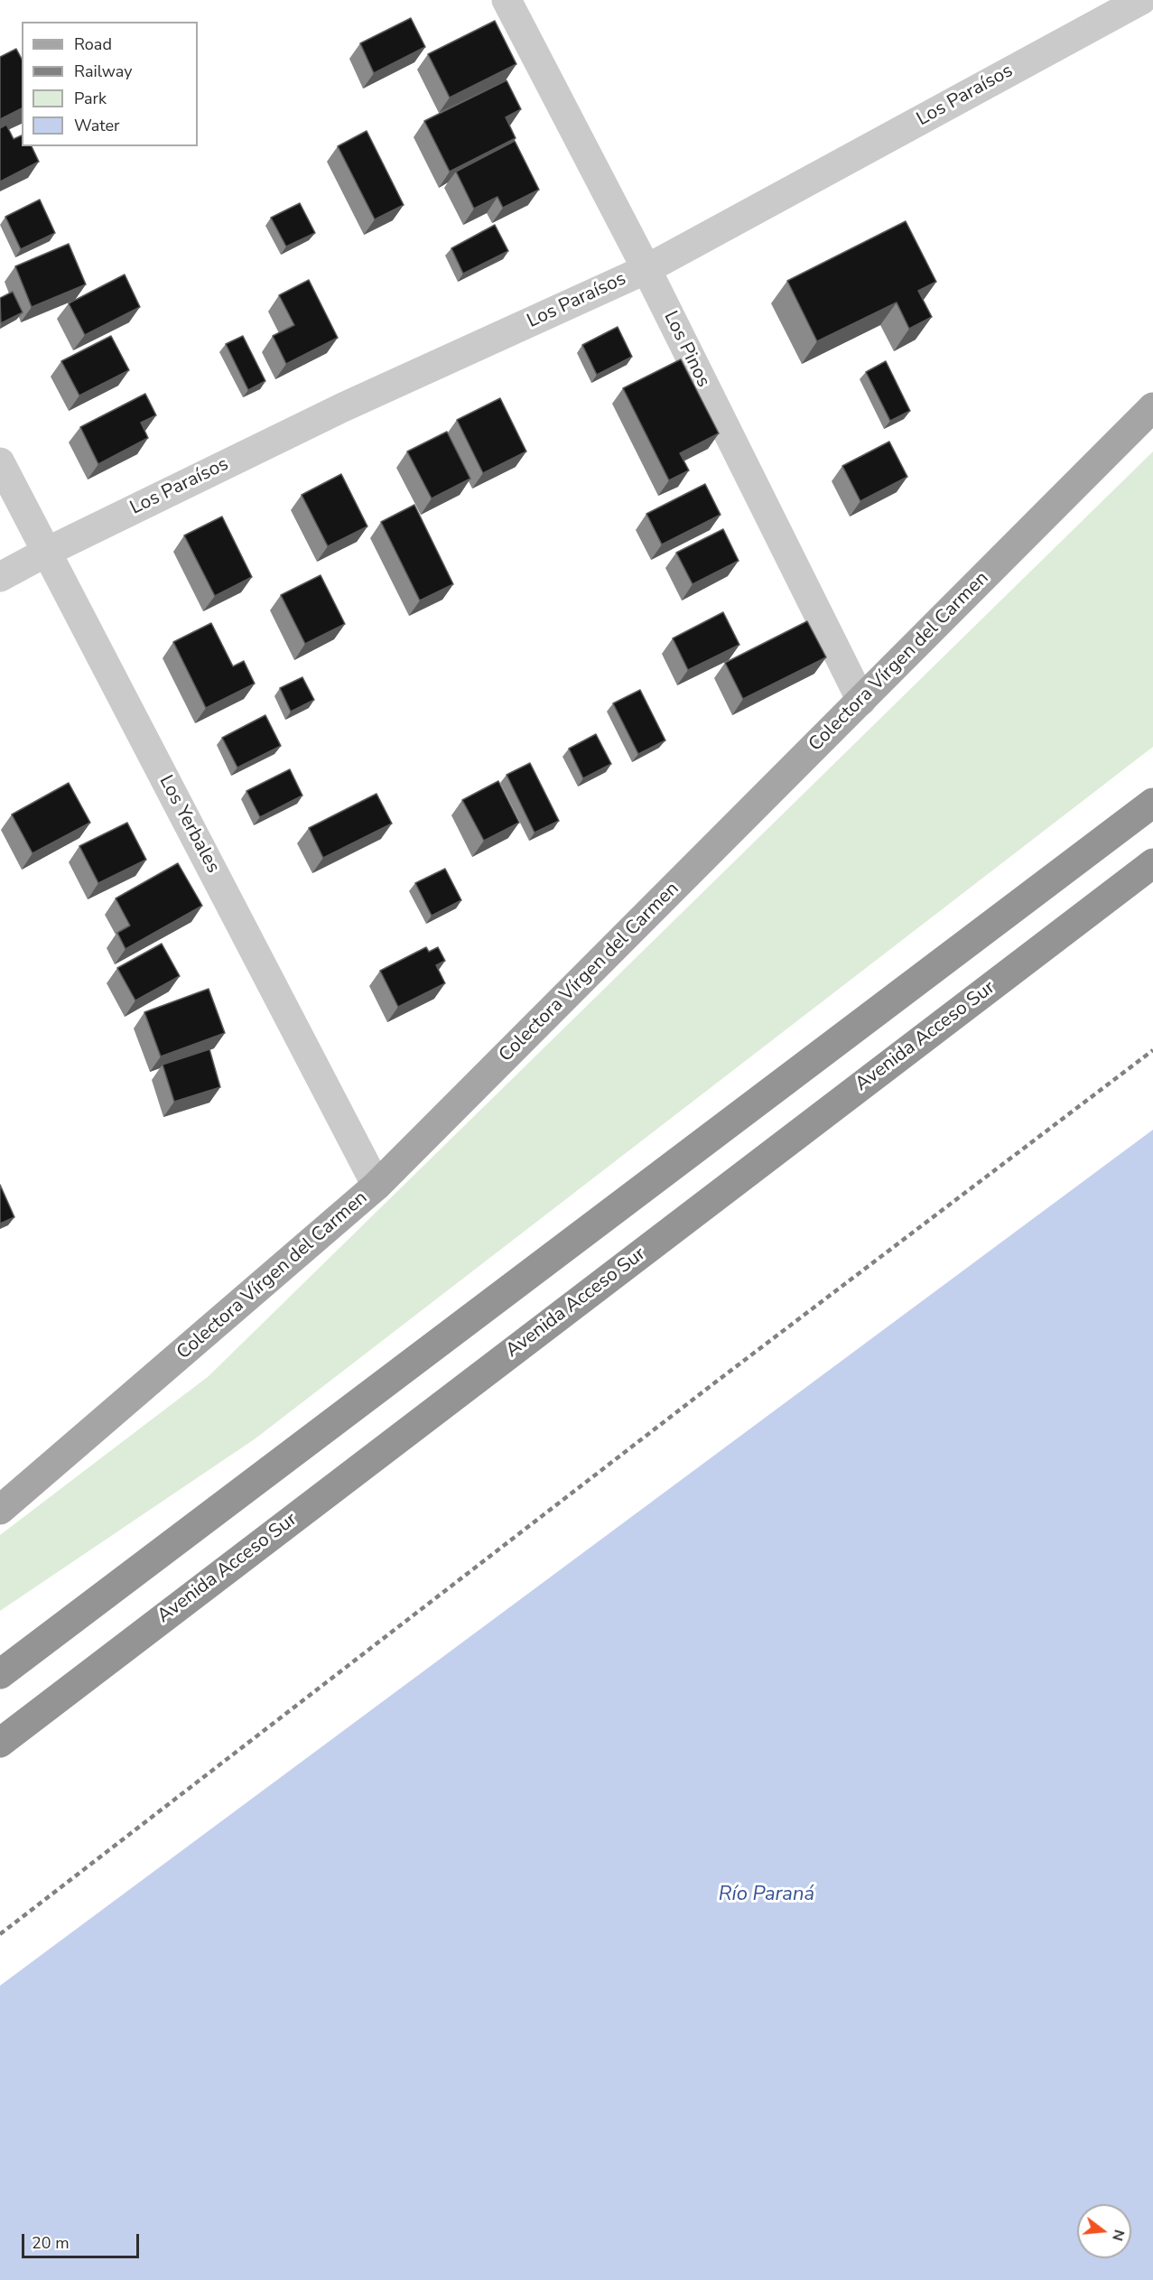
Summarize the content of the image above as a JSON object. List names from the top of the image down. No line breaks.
{"streets":{"highway":["Avenida Acceso Sur"],"main road":["Colectora Vírgen del Carmen"],"street":["Los Paraísos","Los Pinos","Los Yerbales"]},"crossings":[["Los Paraísos","Los Pinos"],["Los Paraísos","Los Yerbales"],["Los Pinos","Colectora Vírgen del Carmen"],["Colectora Vírgen del Carmen","Los Yerbales"]],"water":["Río Paraná"],"legend":["Road","Railway","Park","Water"],"scale_bar":"20 m","north":"right"}
